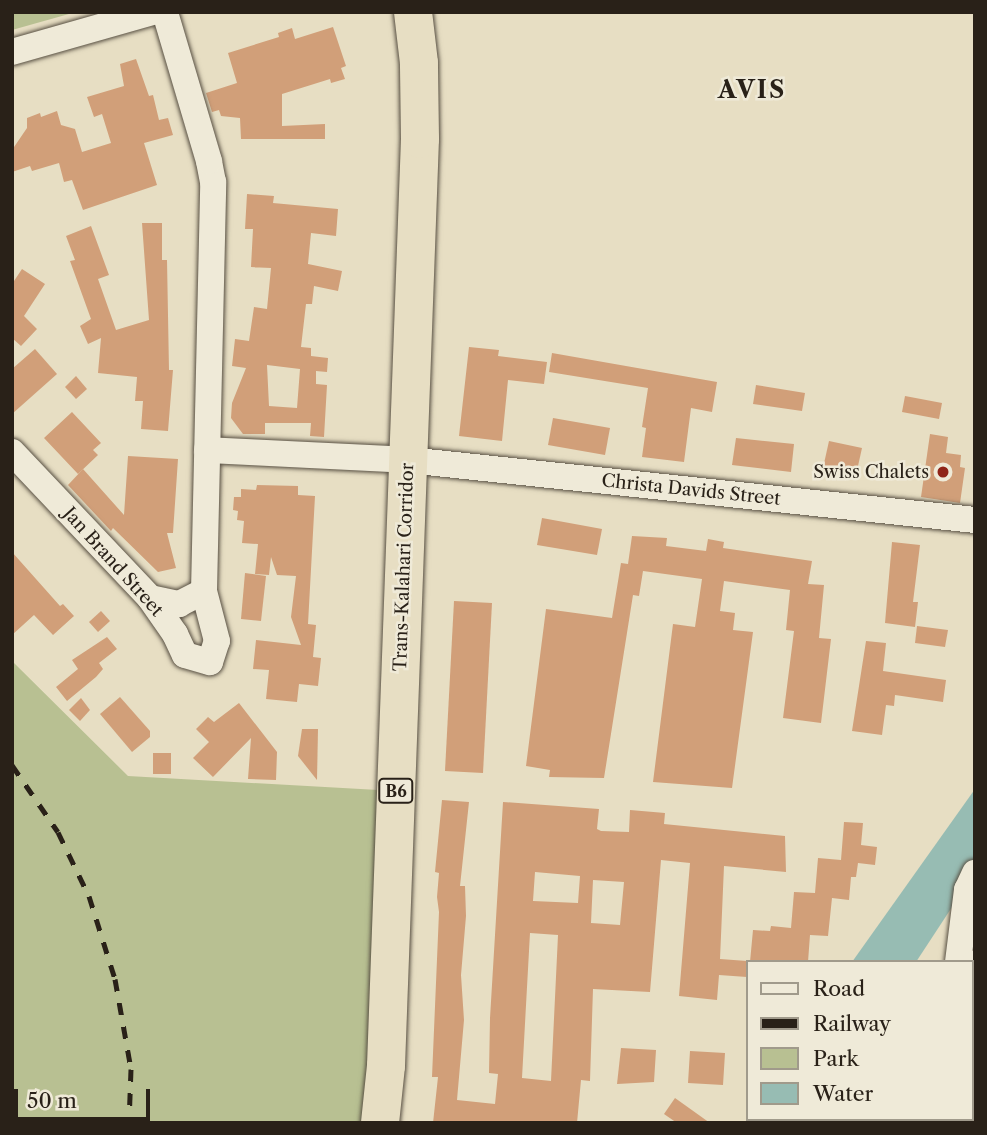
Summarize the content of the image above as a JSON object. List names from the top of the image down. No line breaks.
{"streets":{"highway":["Trans-Kalahari Corridor","B6"],"street":["Christa Davids Street","Jan Brand Street"]},"crossings":[["Christa Davids Street","Trans-Kalahari Corridor"]],"districts":["AVIS"],"places":["Swiss Chalets"],"legend":["Road","Railway","Park","Water"],"scale_bar":"50 m"}
